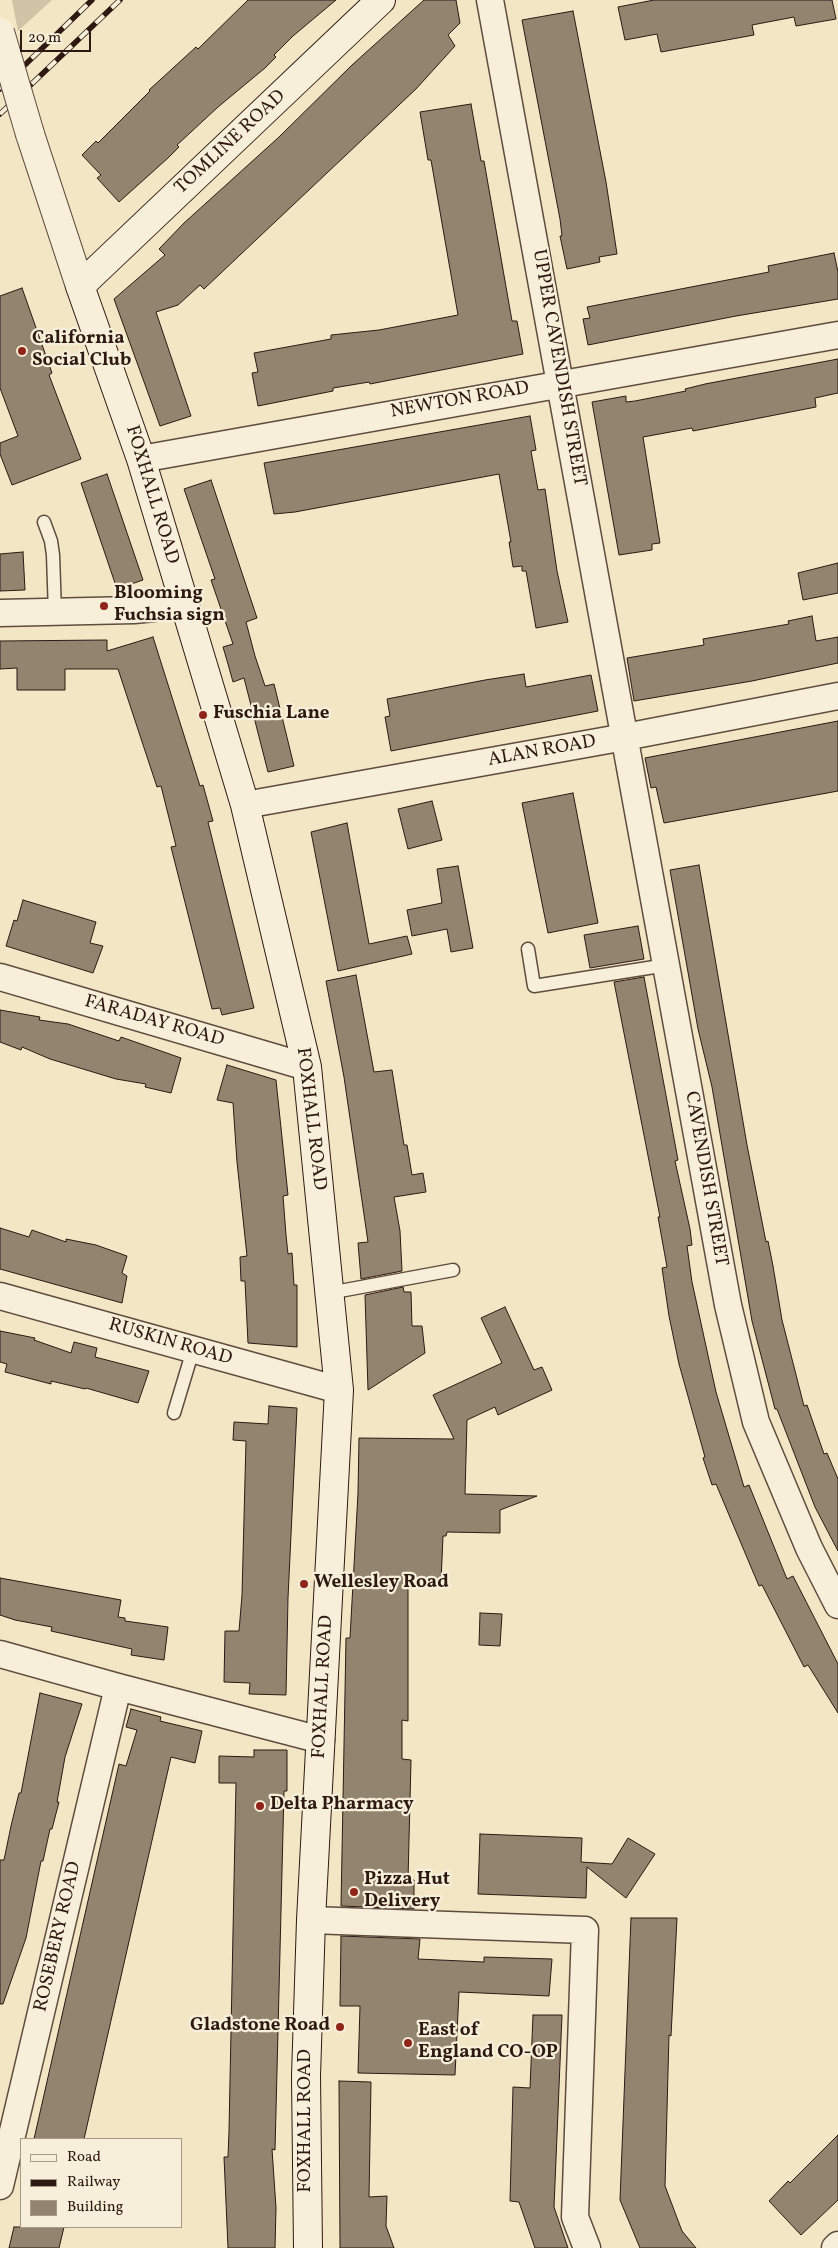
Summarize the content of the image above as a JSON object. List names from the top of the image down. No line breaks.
{"streets":{"main road":["TOMLINE ROAD","FOXHALL ROAD"],"street":["UPPER CAVENDISH STREET","NEWTON ROAD","ALAN ROAD","FARADAY ROAD","CAVENDISH STREET","RUSKIN ROAD","ROSEBERY ROAD"]},"crossings":[["TOMLINE ROAD","FOXHALL ROAD"],["UPPER CAVENDISH STREET","NEWTON ROAD"],["UPPER CAVENDISH STREET","ALAN ROAD"],["UPPER CAVENDISH STREET","CAVENDISH STREET"],["NEWTON ROAD","FOXHALL ROAD"],["FOXHALL ROAD","ALAN ROAD"],["FOXHALL ROAD","FARADAY ROAD"],["FOXHALL ROAD","RUSKIN ROAD"],["ALAN ROAD","CAVENDISH STREET"]],"places":["California Social Club","Blooming Fuchsia sign","Fuschia Lane","Wellesley Road","Delta Pharmacy","Pizza Hut Delivery","Gladstone Road","East of England CO-OP"],"legend":["Road","Railway","Building"],"scale_bar":"20 m"}
